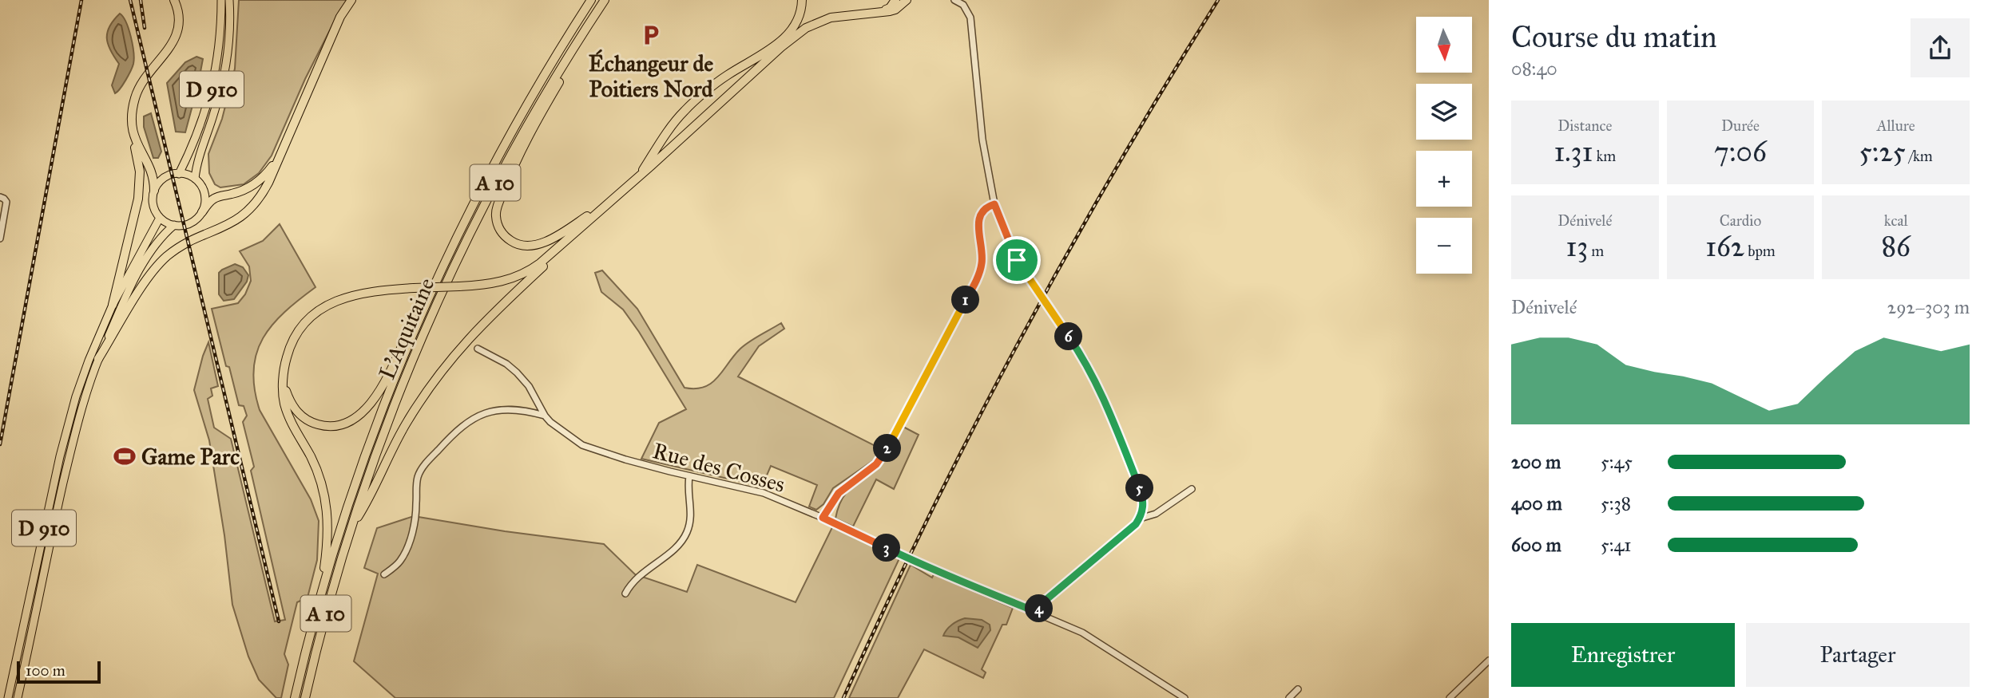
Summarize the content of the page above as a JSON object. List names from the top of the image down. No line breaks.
{"streets":{"highway":["A 10","L'Aquitaine"],"main road":["D 910"],"street":["Rue des Cosses"]},"places":{"parking":["Échangeur de Poitiers Nord"],"sports":["Game Parc"]},"scale_bar":"100 m","north":"bottom","page":{"heading":["Course du matin","08:40"],"map_buttons":["+","−"],"stats":[["Distance","1.31 km"],["Durée","7:06"],["Allure","5:25 /km"],["Dénivelé","13 m"],["Cardio","162 bpm"],["kcal","86"]],"chart":["Dénivelé","292–303 m"],"pins":["1","6","2","5","3","4"],"list":[{"name":"200 m","note":"5:45"},{"name":"400 m","note":"5:38"},{"name":"600 m","note":"5:41"}],"buttons":["Enregistrer","Partager"],"scale":"100 m"}}
